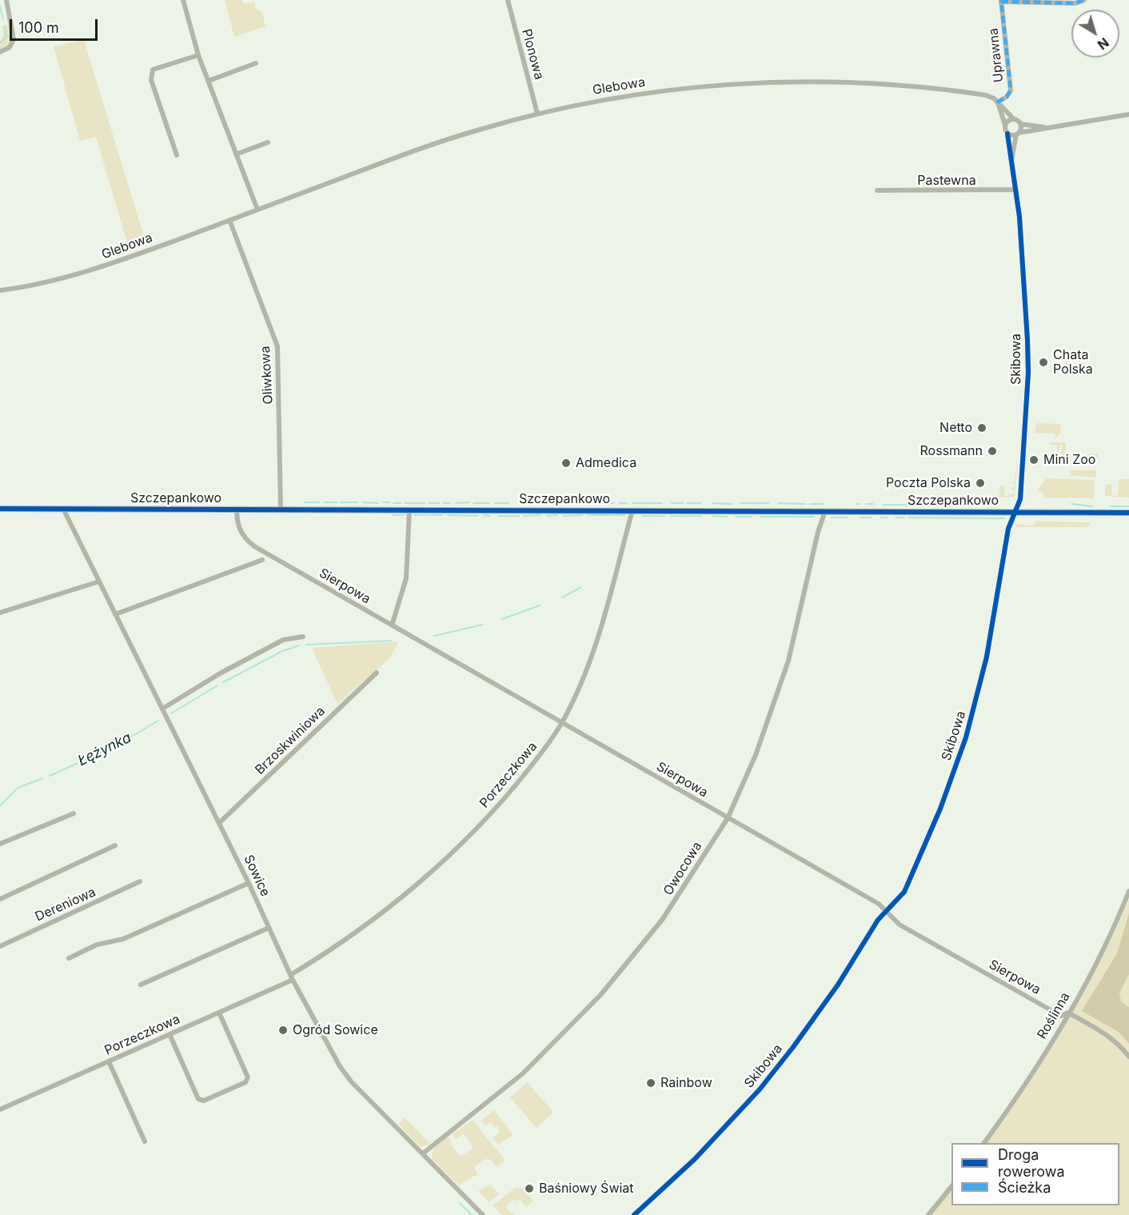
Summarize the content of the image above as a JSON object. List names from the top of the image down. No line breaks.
{"streets":{"street":["Plonowa","Uprawna","Glebowa","Pastewna","Skibowa","Oliwkowa","Szczepankowo","Sierpowa","Brzoskwiniowa","Porzeczkowa","Owocowa","Sowice","Dereniowa","Roślinna"]},"crossings":[["Plonowa","Glebowa"],["Uprawna","Glebowa"],["Glebowa","Skibowa"],["Glebowa","Oliwkowa"],["Pastewna","Skibowa"],["Skibowa","Szczepankowo"],["Skibowa","Sierpowa"],["Oliwkowa","Szczepankowo"],["Szczepankowo","Sierpowa"],["Szczepankowo","Porzeczkowa"],["Szczepankowo","Owocowa"],["Szczepankowo","Sowice"],["Sierpowa","Porzeczkowa"],["Sierpowa","Owocowa"],["Sierpowa","Roślinna"],["Brzoskwiniowa","Sowice"],["Porzeczkowa","Sowice"],["Owocowa","Sowice"]],"water":["Łężynka"],"places":["Chata Polska","Netto","Rossmann","Mini Zoo","Admedica","Poczta Polska","Ogród Sowice","Rainbow","Baśniowy Świat"],"legend":["Droga rowerowa","Ścieżka"],"scale_bar":"100 m","north":"bottom right"}
